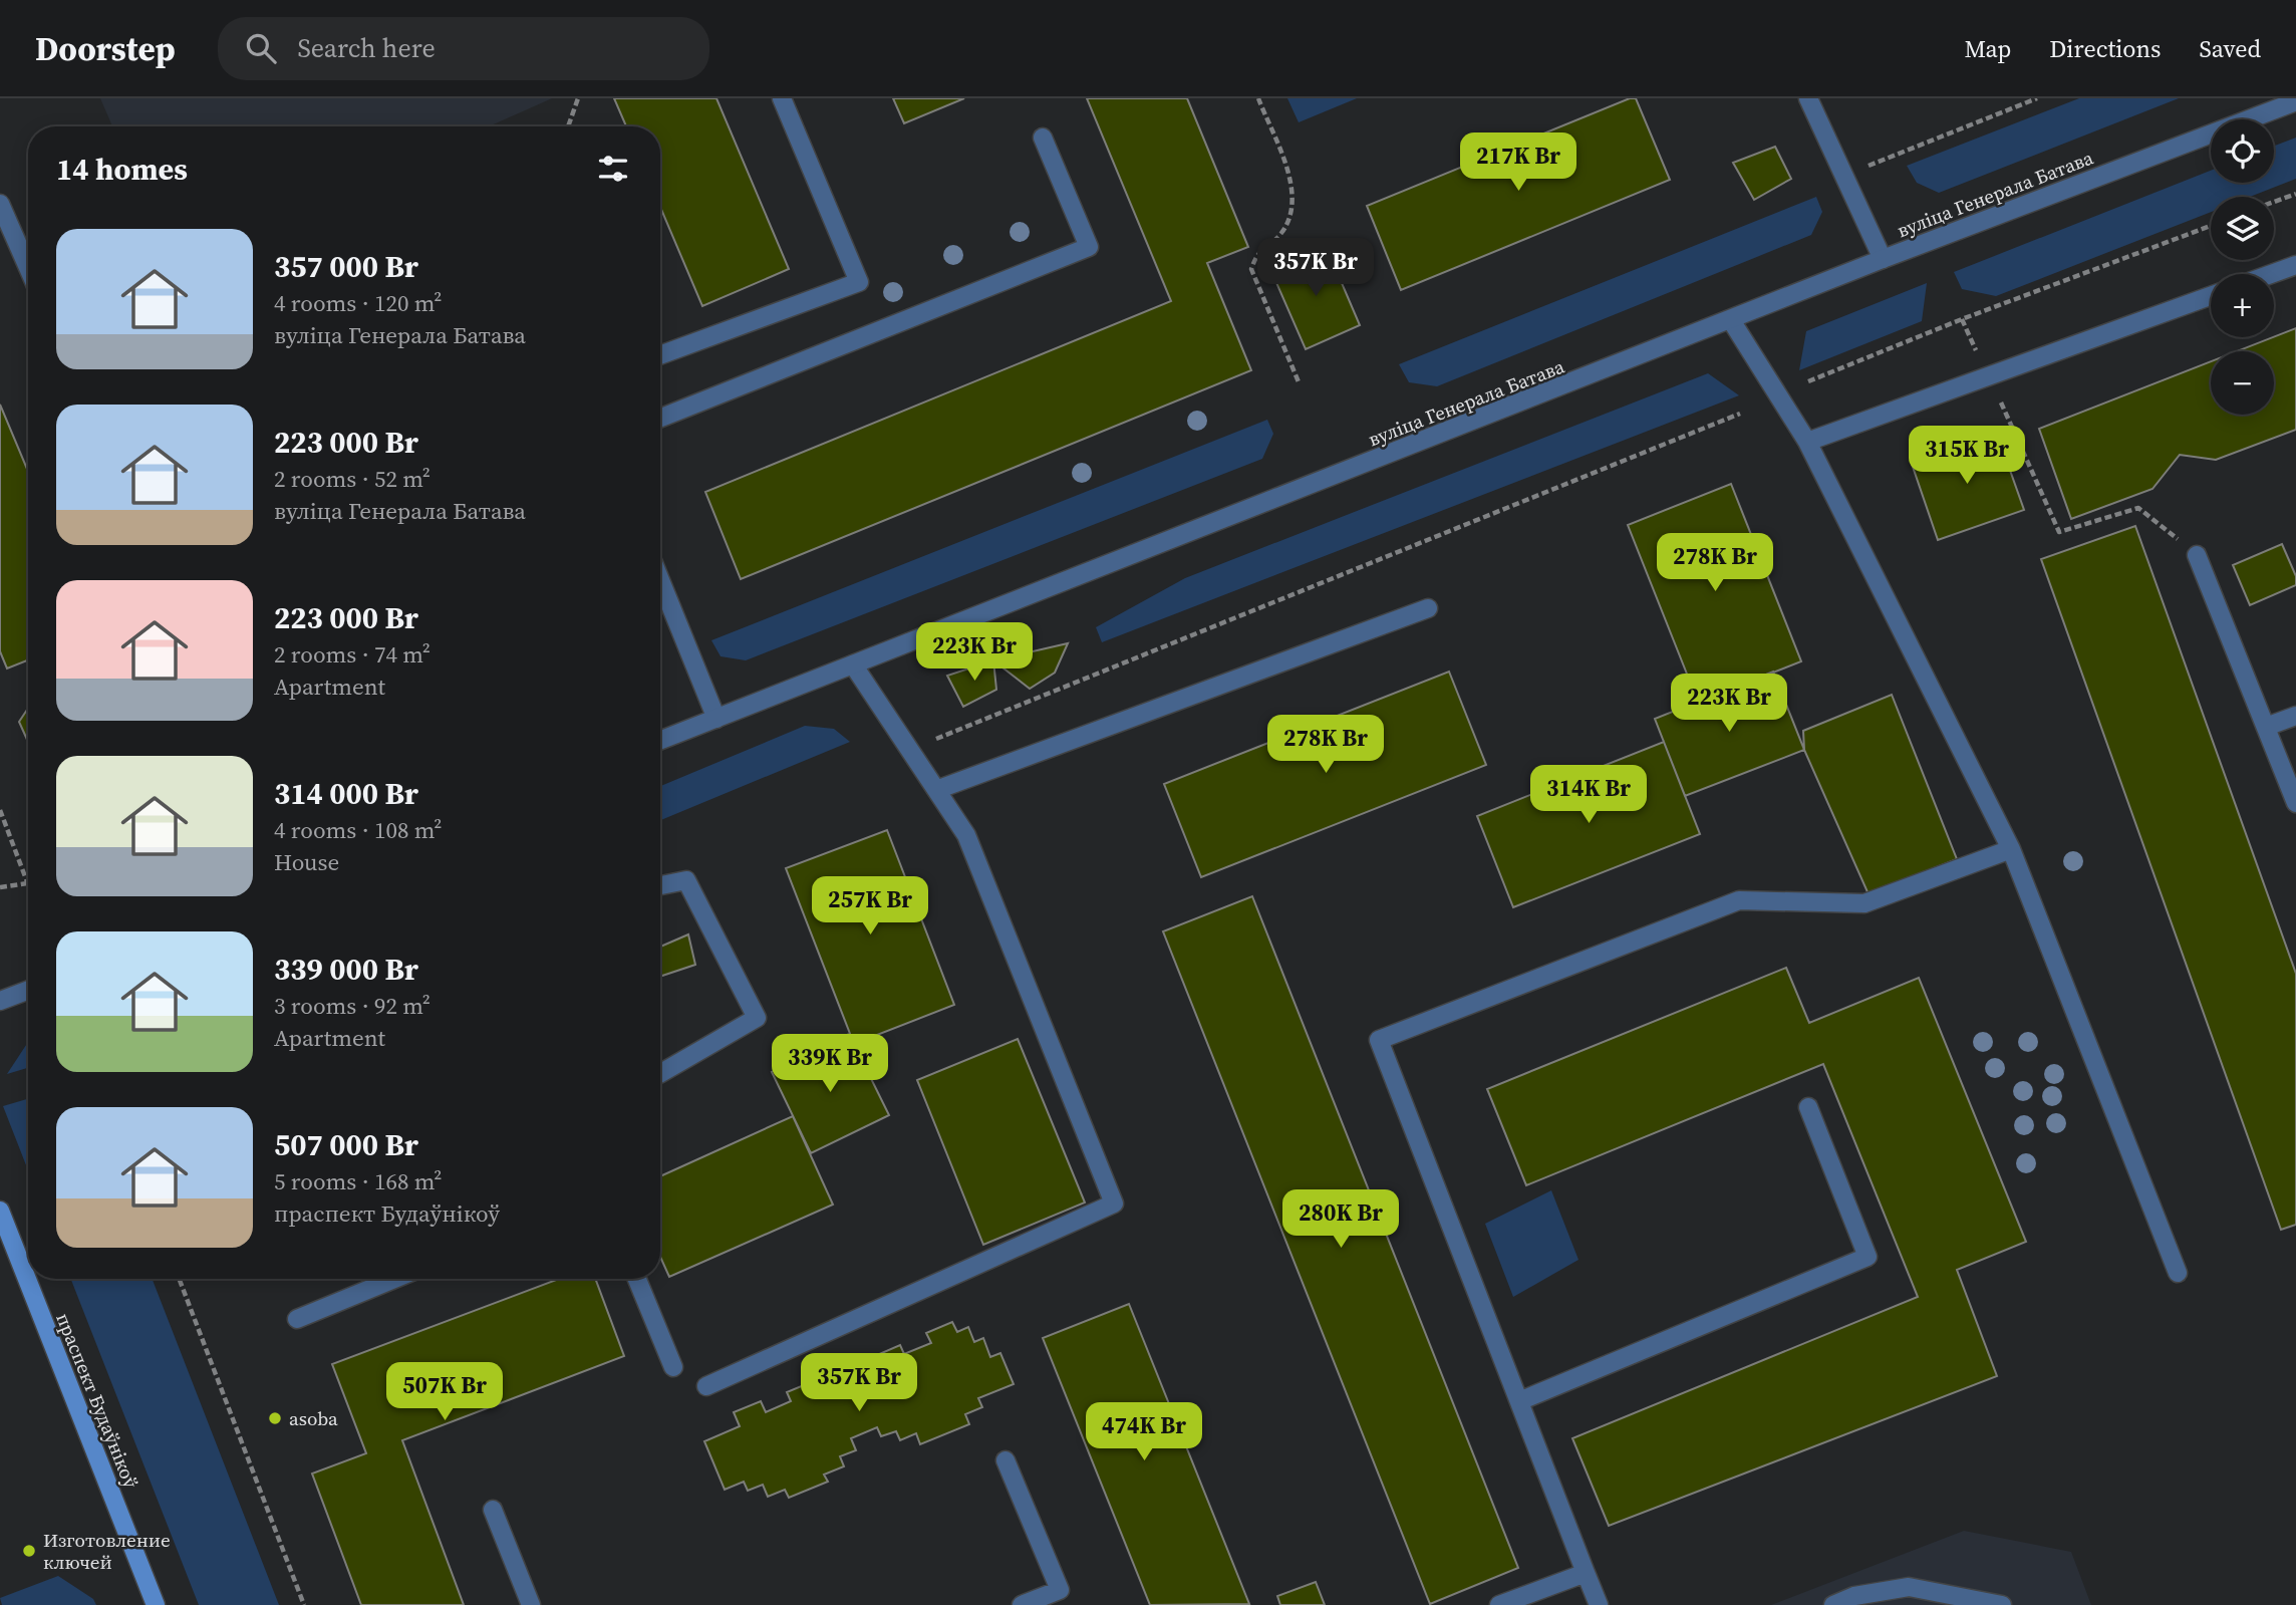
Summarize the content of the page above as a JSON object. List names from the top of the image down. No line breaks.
{"streets":{"main road":["праспект Будаўнікоў"],"street":["вуліца Генерала Батава"]},"places":["asoba","Изготовление ключей"],"page":{"header":"Doorstep","search":"Search here","nav":["Map","Directions","Saved"],"map_buttons":["+","−"],"heading":"14 homes","price":["217K Br","357K Br","315K Br","278K Br","223K Br","223K Br","278K Br","314K Br","257K Br","339K Br","280K Br","357K Br","507K Br","474K Br"],"list":[{"name":"357 000 Br","note":"4 rooms · 120 m² · вуліца Генерала Батава"},{"name":"223 000 Br","note":"2 rooms · 52 m² · вуліца Генерала Батава"},{"name":"223 000 Br","note":"2 rooms · 74 m² · Apartment"},{"name":"314 000 Br","note":"4 rooms · 108 m² · House"},{"name":"339 000 Br","note":"3 rooms · 92 m² · Apartment"},{"name":"507 000 Br","note":"5 rooms · 168 m² · праспект Будаўнікоў"}]}}
